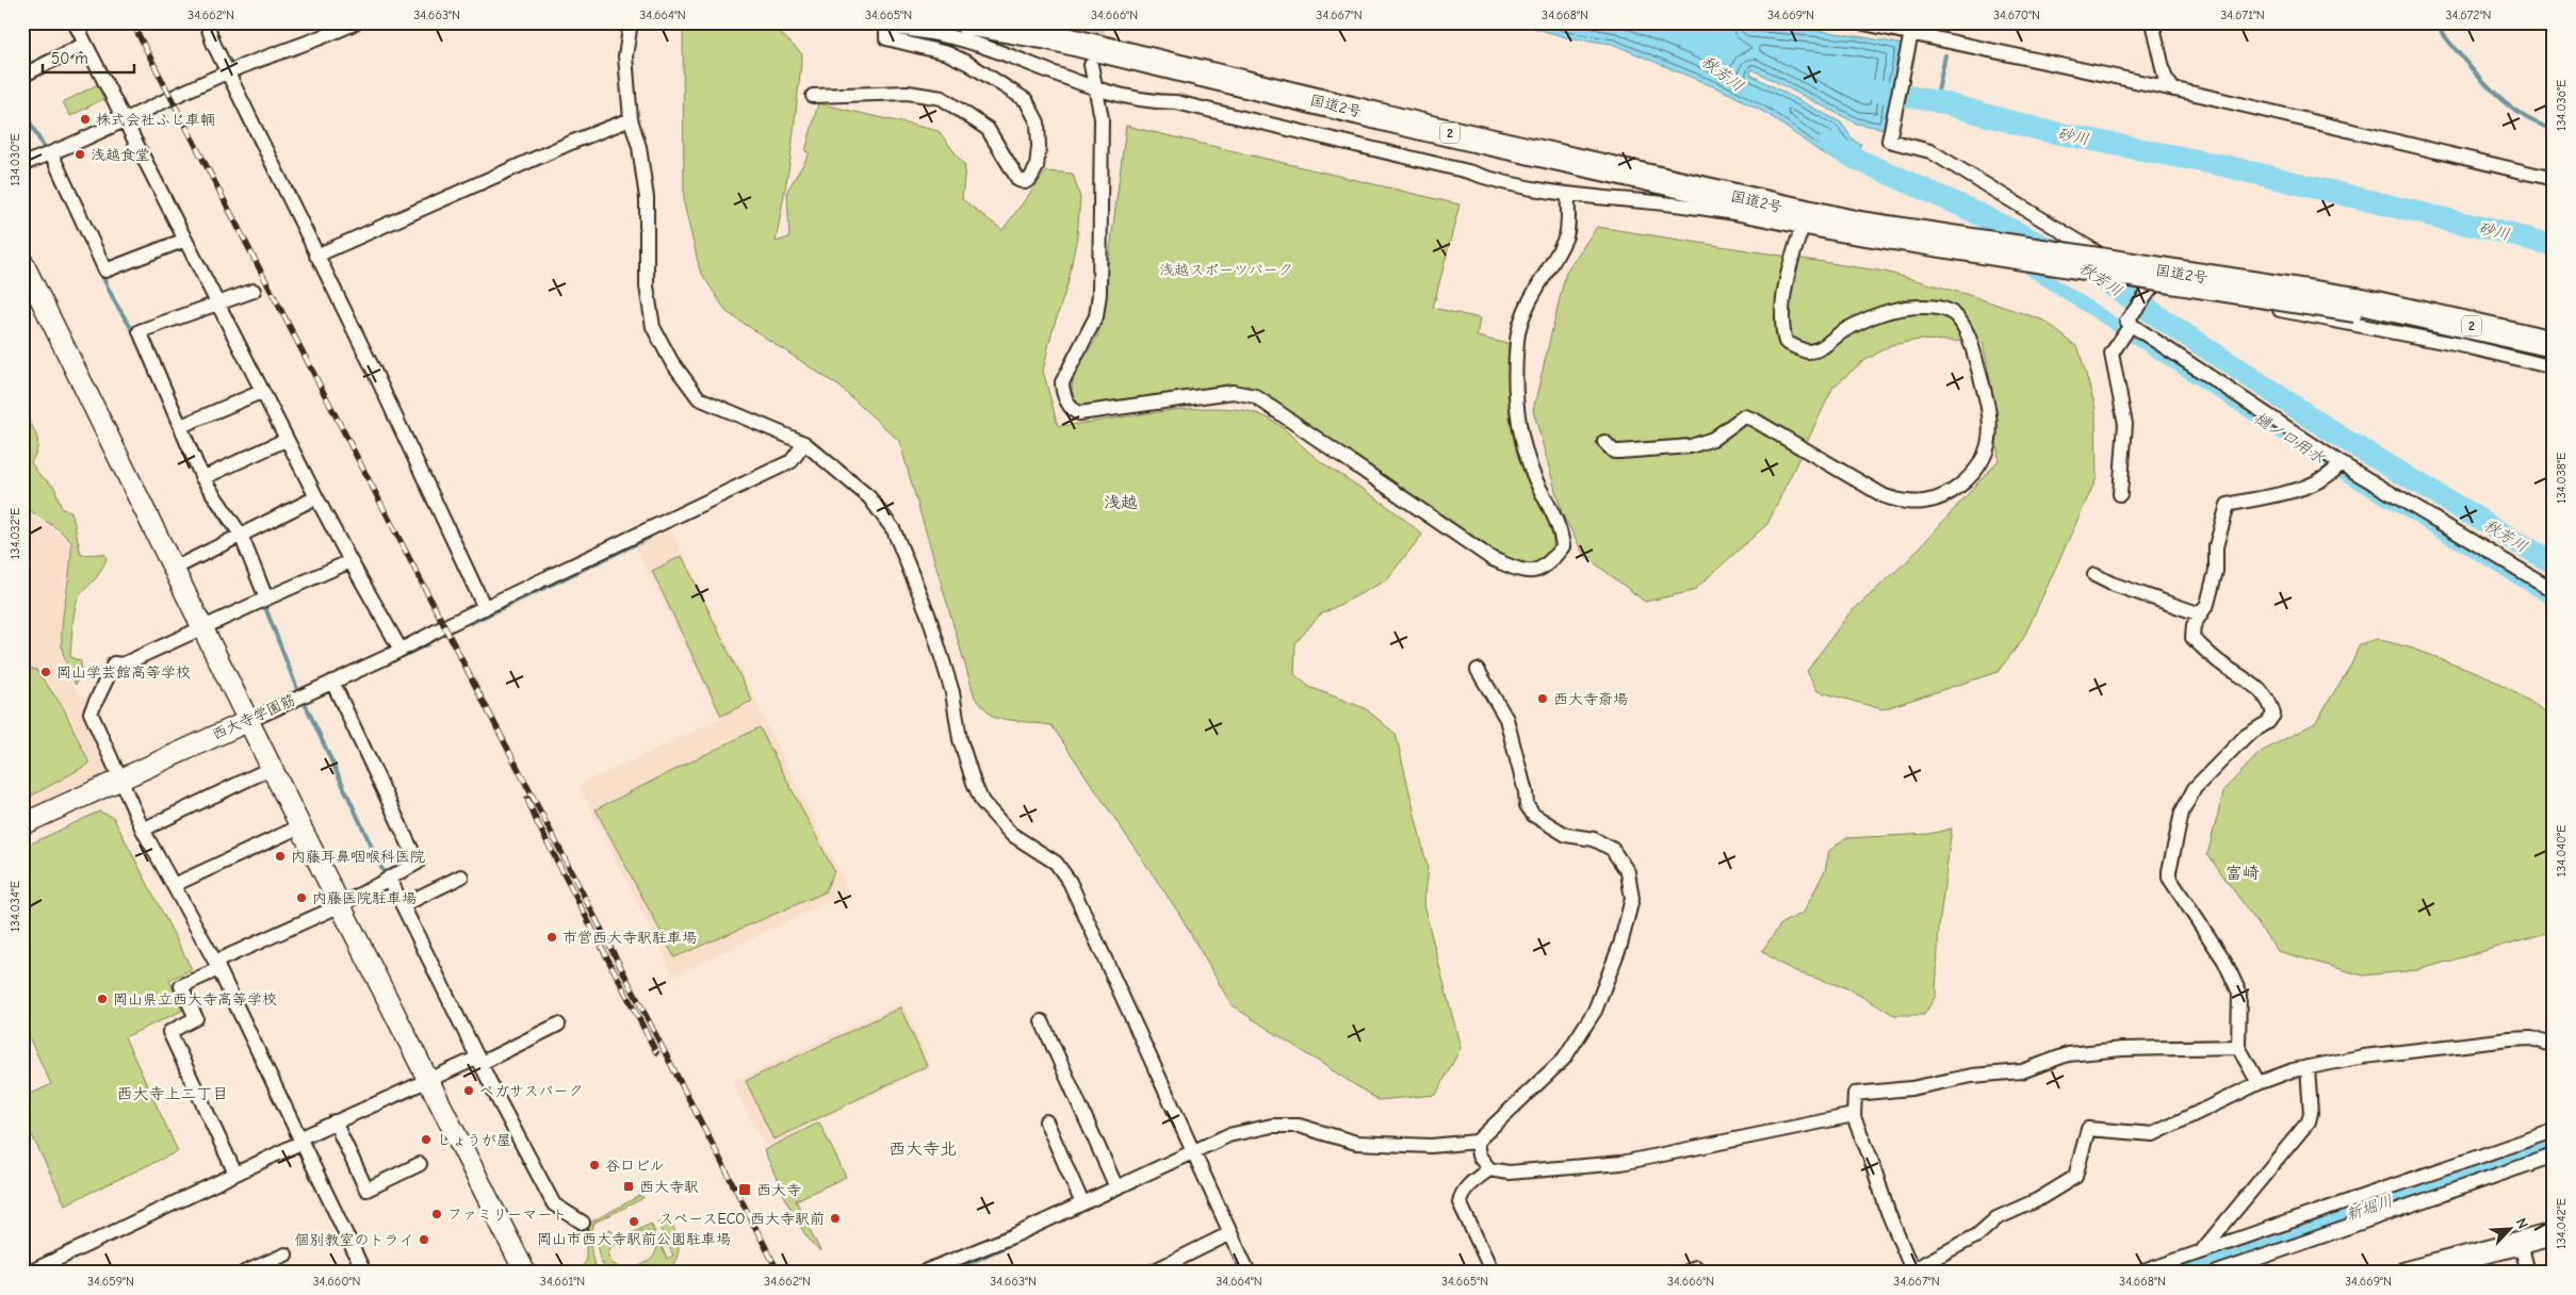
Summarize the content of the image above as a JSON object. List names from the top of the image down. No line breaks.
{"streets":{"highway":["国道2号","2"],"street":["西大寺学園筋"]},"districts":["浅越","富崎","西大寺上二丁目","西大寺北"],"water":["秋芳川","砂川","樋ノ口用水","新堀川"],"parks":["浅越スポーツパーク"],"places":{"other":["株式会社ふじ車輌","浅越食堂","岡山学芸館高等学校","西大寺斎場","内藤耳鼻咽喉科医院","内藤医院駐車場","市営西大寺駅駐車場","岡山県立西大寺高等学校","ペガサスパーク","しょうが屋","谷口ビル","ファミリーマート","スペースECO 西大寺駅前","岡山市西大寺駅前公園駐車場","個別教室のトライ"],"transit":["西大寺駅","西大寺"]},"scale_bar":"50 m","north":"top right","coordinates":["34.662°N","34.663°N","34.664°N","34.665°N","34.666°N","34.667°N","34.668°N","34.669°N","34.670°N","34.671°N","34.672°N","134.036°E","134.030°E","134.038°E","134.032°E","134.040°E","134.034°E","134.042°E","34.659°N","34.660°N","34.661°N"]}
